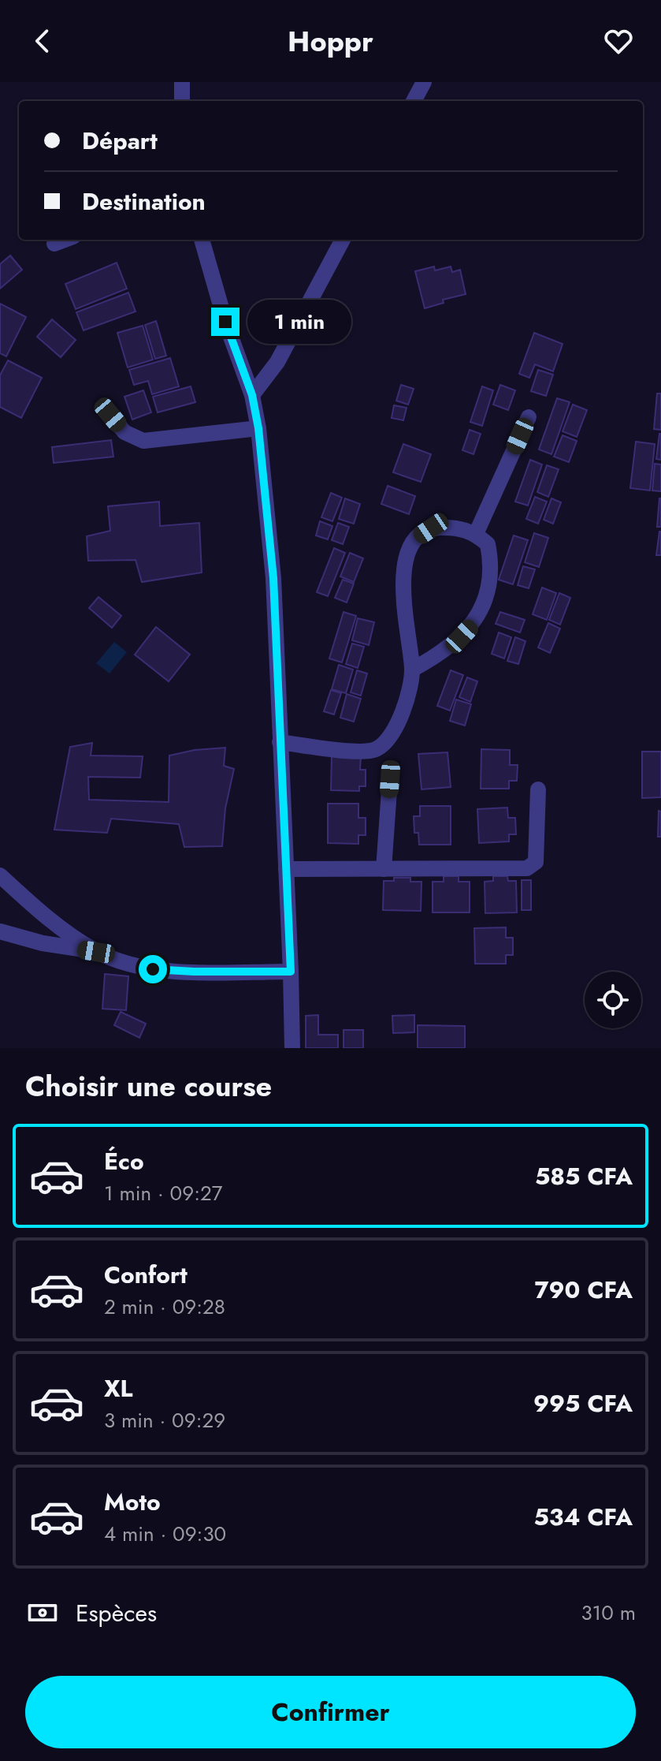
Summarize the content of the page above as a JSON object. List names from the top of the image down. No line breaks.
{"page":{"header":"Hoppr","banner":["Départ","Destination"],"bubble":"1 min","heading":"Choisir une course","list":[{"name":"Éco","note":"1 min · 09:27","value":"585 CFA"},{"name":"Confort","note":"2 min · 09:28","value":"790 CFA"},{"name":"XL","note":"3 min · 09:29","value":"995 CFA"},{"name":"Moto","note":"4 min · 09:30","value":"534 CFA"}],"pay":["Espèces","310 m"],"buttons":"Confirmer"}}
